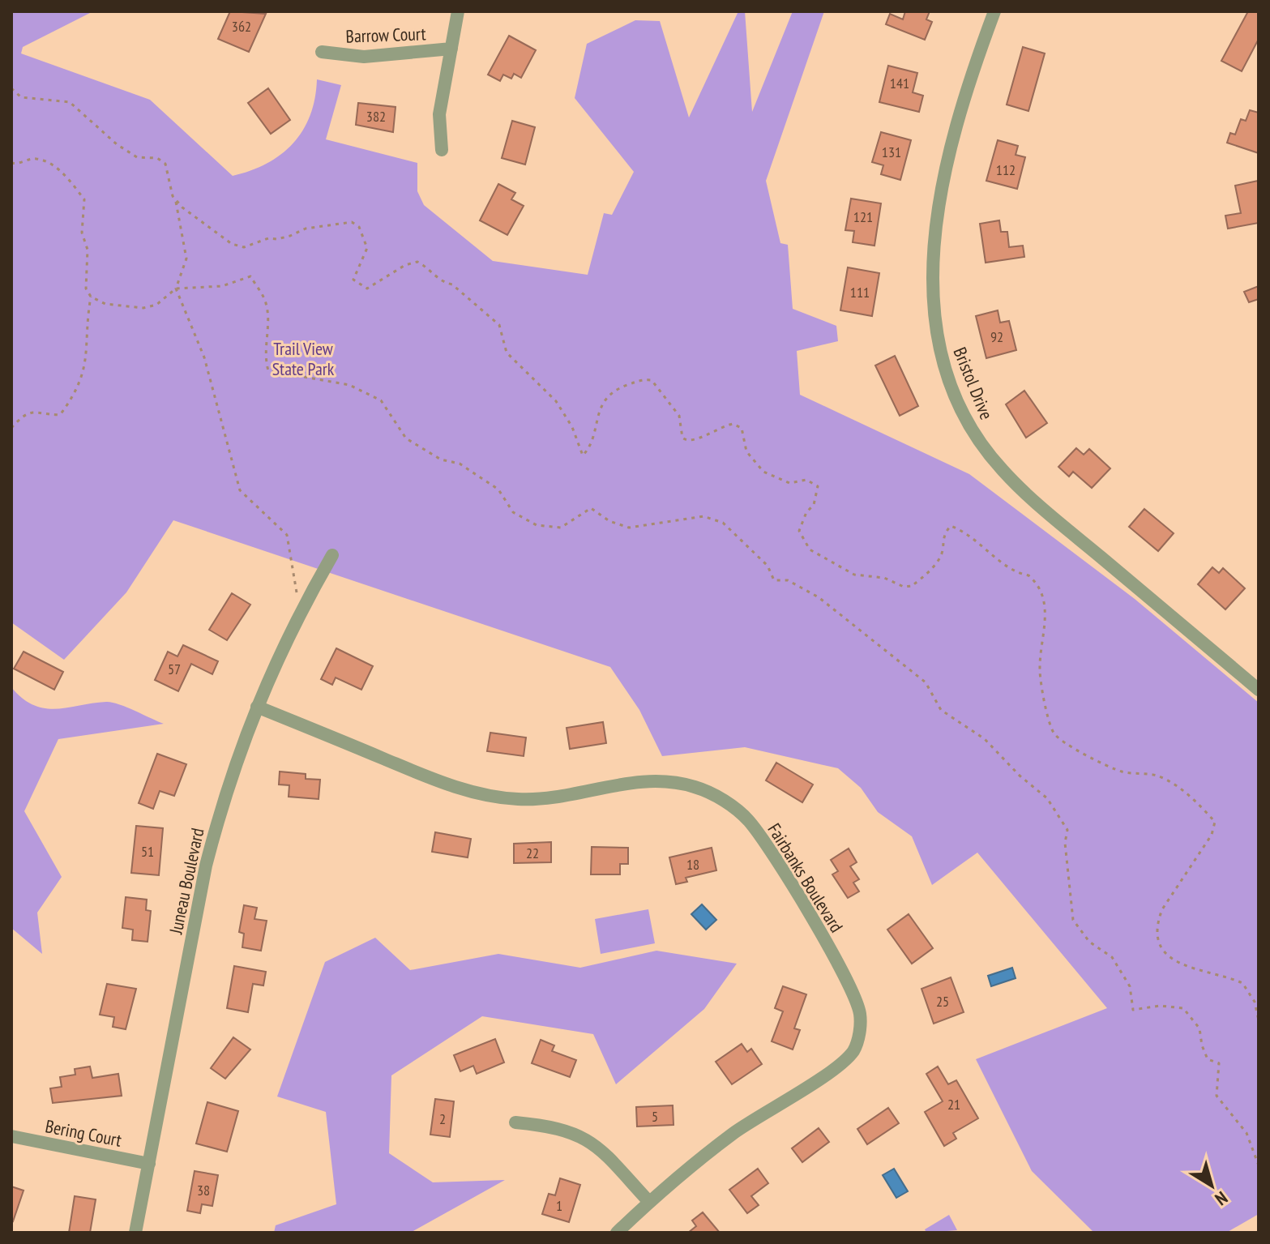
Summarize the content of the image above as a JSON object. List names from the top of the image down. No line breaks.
{"streets":{"street":["Barrow Court","Bristol Drive","Fairbanks Boulevard","Juneau Boulevard","Bering Court"]},"crossings":[["Fairbanks Boulevard","Juneau Boulevard"],["Juneau Boulevard","Bering Court"]],"parks":["Trail View State Park"],"house_numbers":["362","141","382","131","112","121","111","92","57","51","22","18","25","21","5","2","38","1"],"north":"bottom right"}
